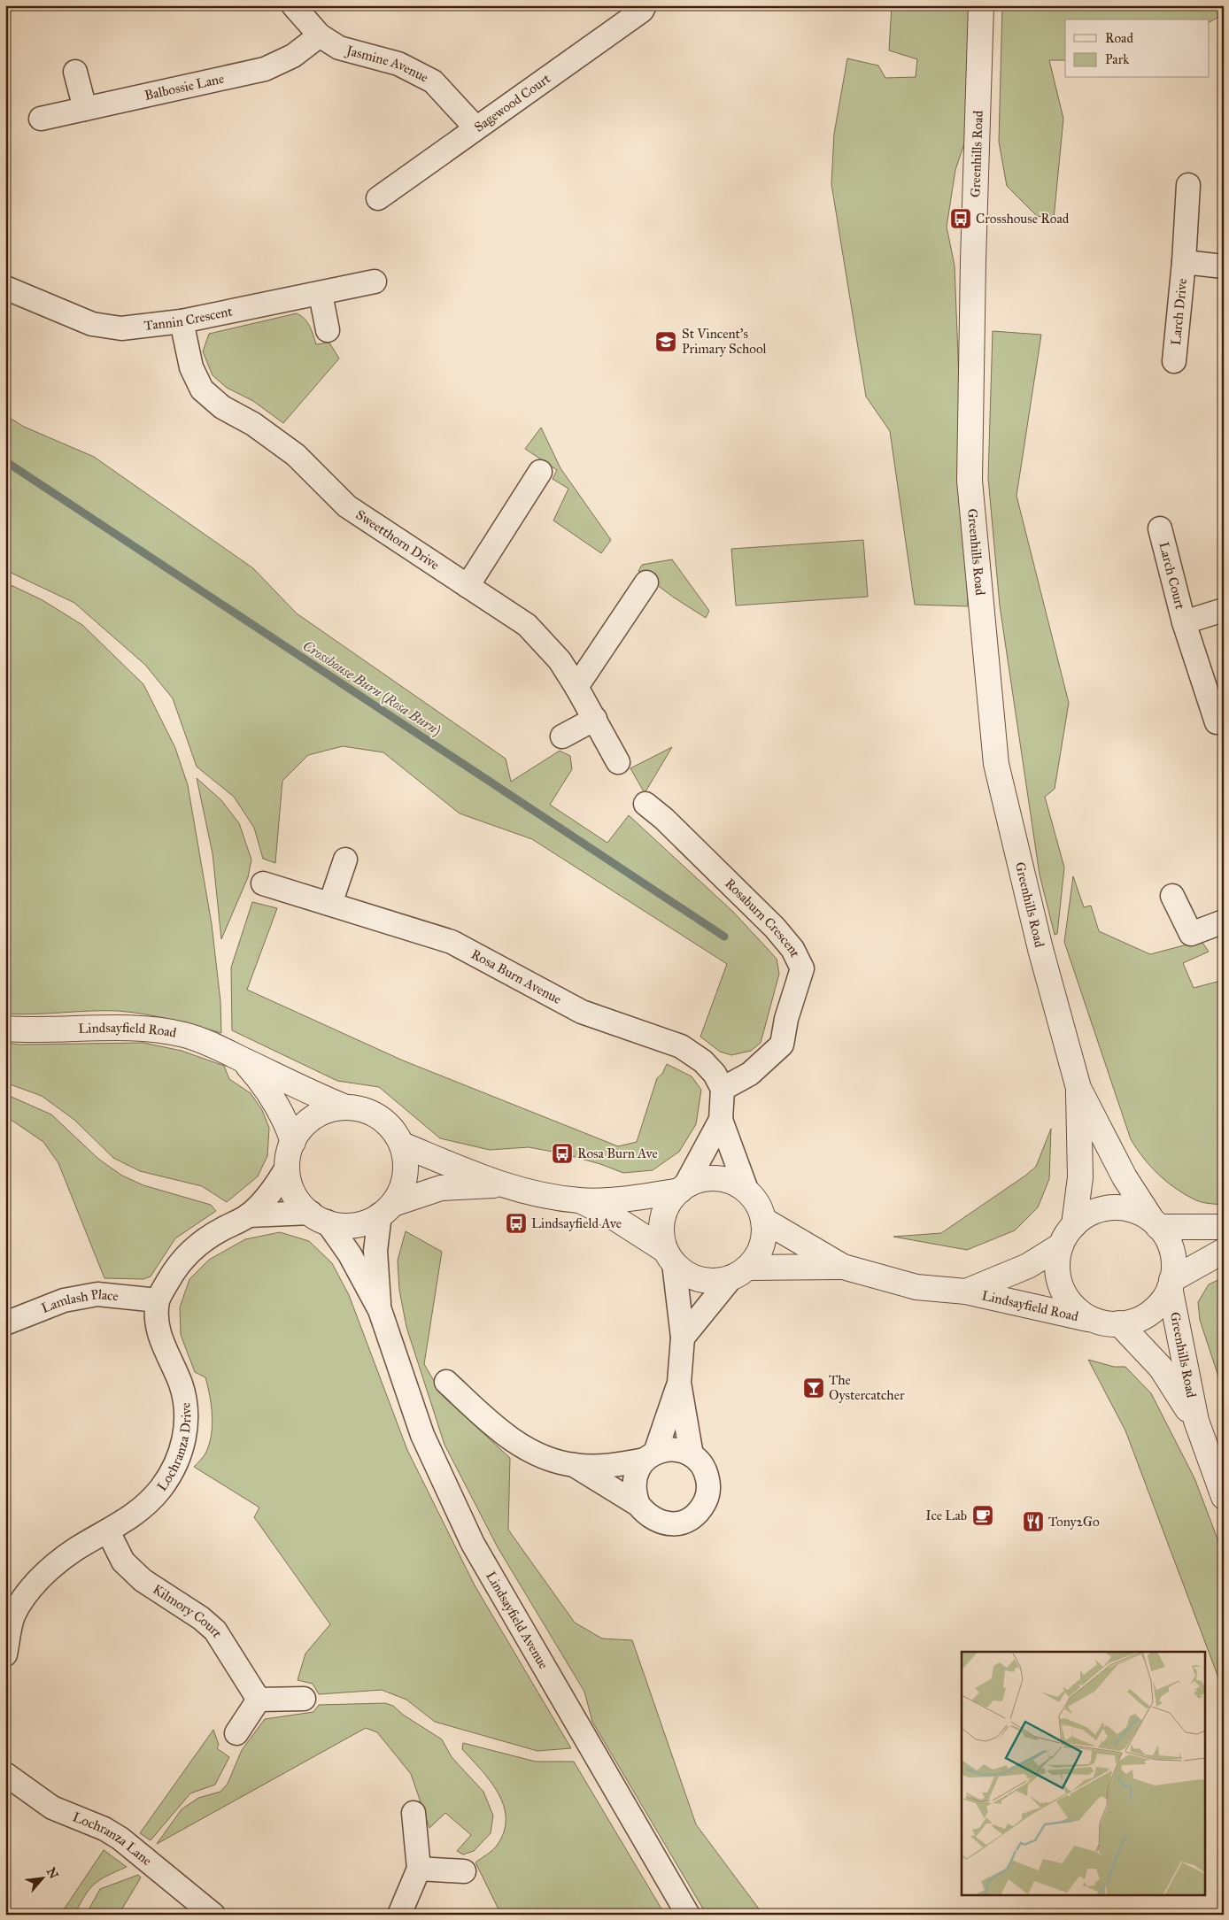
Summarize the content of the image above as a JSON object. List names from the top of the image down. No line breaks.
{"streets":{"street":["Jasmine Avenue","Balbossie Lane","Sagewood Court","Greenhills Road","Larch Drive","Tannin Crescent","Sweetthorn Drive","Larch Court","Rosaburn Crescent","Rosa Burn Avenue","Lindsayfield Road","Lamlash Place","Lochranza Drive","Kilmory Court","Lindsayfield Avenue","Lochranza Lane"]},"crossings":[["Jasmine Avenue","Balbossie Lane"],["Jasmine Avenue","Sagewood Court"],["Greenhills Road","Lindsayfield Road"],["Tannin Crescent","Sweetthorn Drive"],["Rosaburn Crescent","Rosa Burn Avenue"],["Lindsayfield Road","Lochranza Drive"],["Lindsayfield Road","Lindsayfield Avenue"],["Lamlash Place","Lochranza Drive"],["Lochranza Drive","Kilmory Court"],["Lochranza Drive","Lindsayfield Avenue"]],"water":["Crosshouse Burn (Rosa Burn)"],"places":{"bus stop":["Crosshouse Road","Rosa Burn Ave","Lindsayfield Ave"],"school or university":["St Vincent's Primary School"],"bar":["The Oystercatcher"],"cafe":["Ice Lab"],"restaurant":["Tony2Go"]},"legend":["Road","Park"],"north":"top right"}
